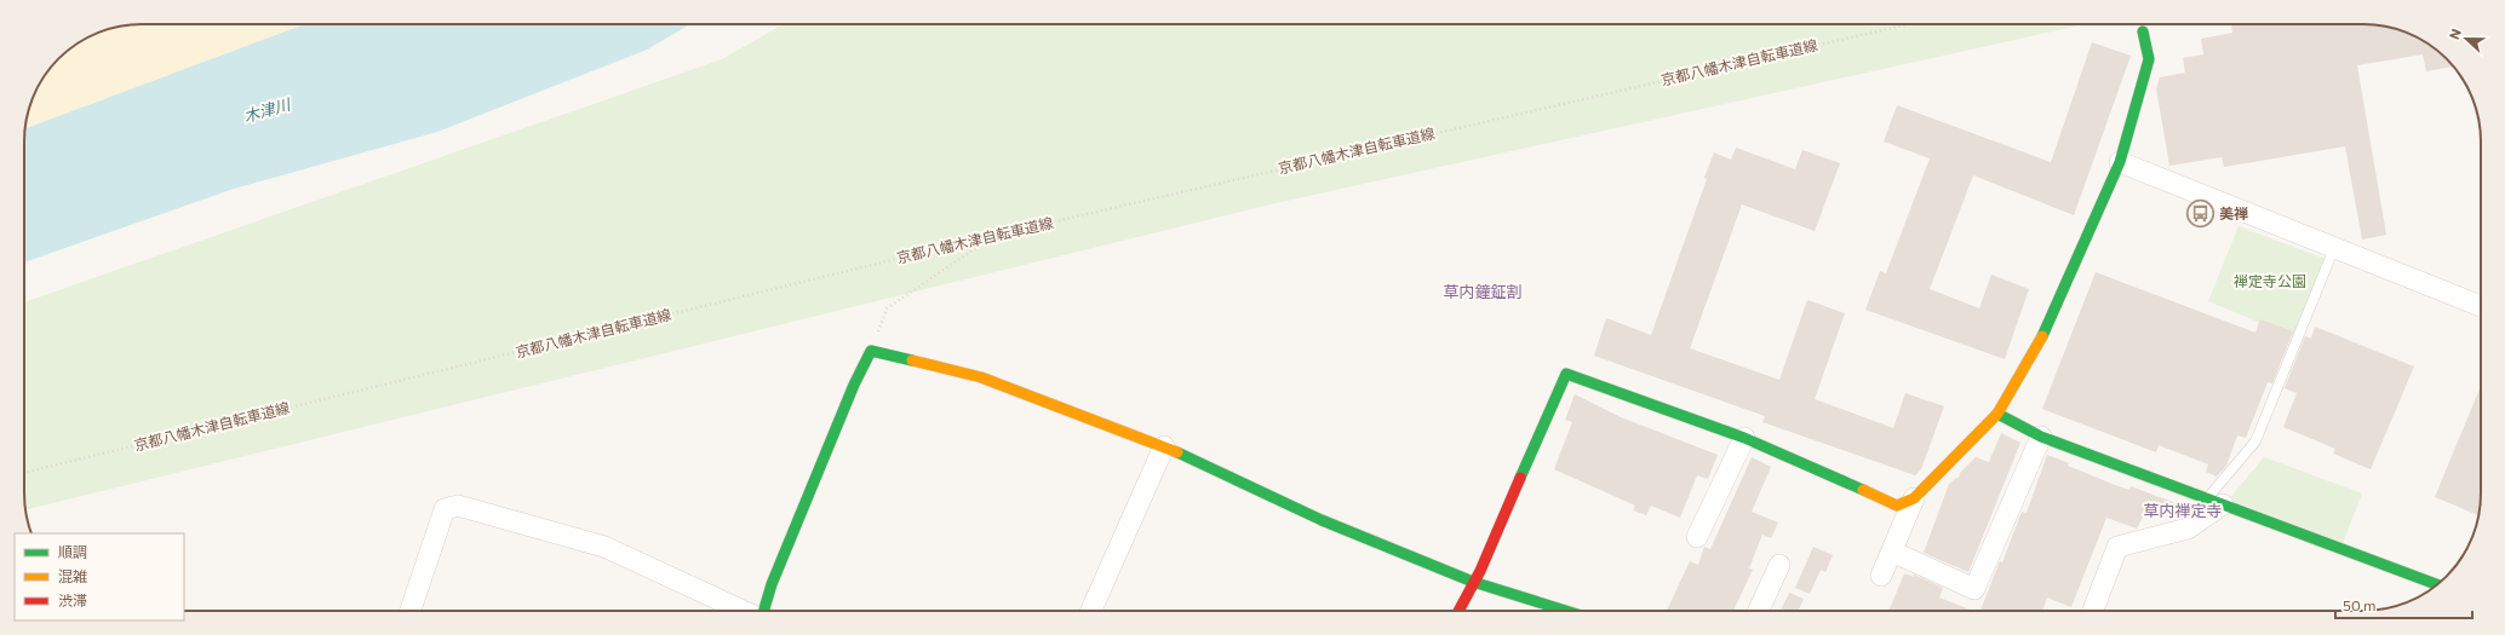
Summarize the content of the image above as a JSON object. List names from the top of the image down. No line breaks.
{"streets":{"path":["京都八幡木津自転車道線"]},"districts":["草内鐘鉦割","草内禅定寺"],"water":["木津川"],"parks":["禅定寺公園"],"places":{"bus stop":["美禅"]},"legend":["順調","混雑","渋滞"],"scale_bar":"50 m","north":"left"}
